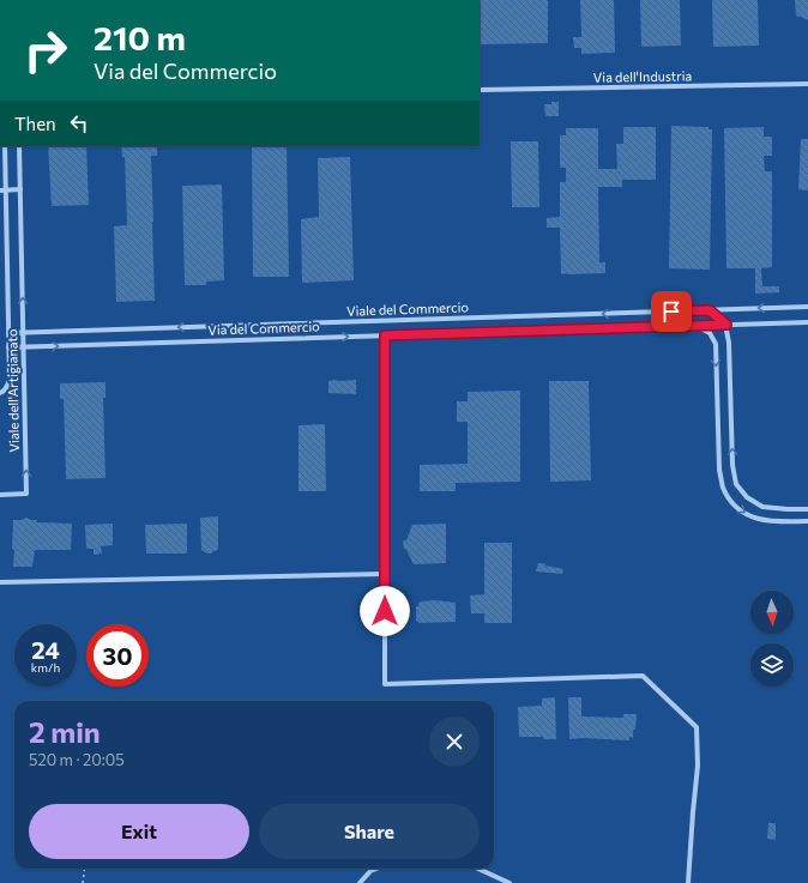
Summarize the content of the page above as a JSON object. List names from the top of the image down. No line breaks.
{"streets":{"street":["Via dell'Industria","Viale del Commercio","Via del Commercio","Viale dell'Artigianato"]},"crossings":[["Viale del Commercio","Viale dell'Artigianato"],["Via del Commercio","Viale dell'Artigianato"]],"one_way":["Viale del Commercio","Via del Commercio"],"north":"bottom","page":{"turn":["210 m","Via del Commercio"],"then":"Then","speed":"24 km/h","limit":"30","heading":["2 min","520 m · 20:05"],"buttons":["Exit","Share"]}}
